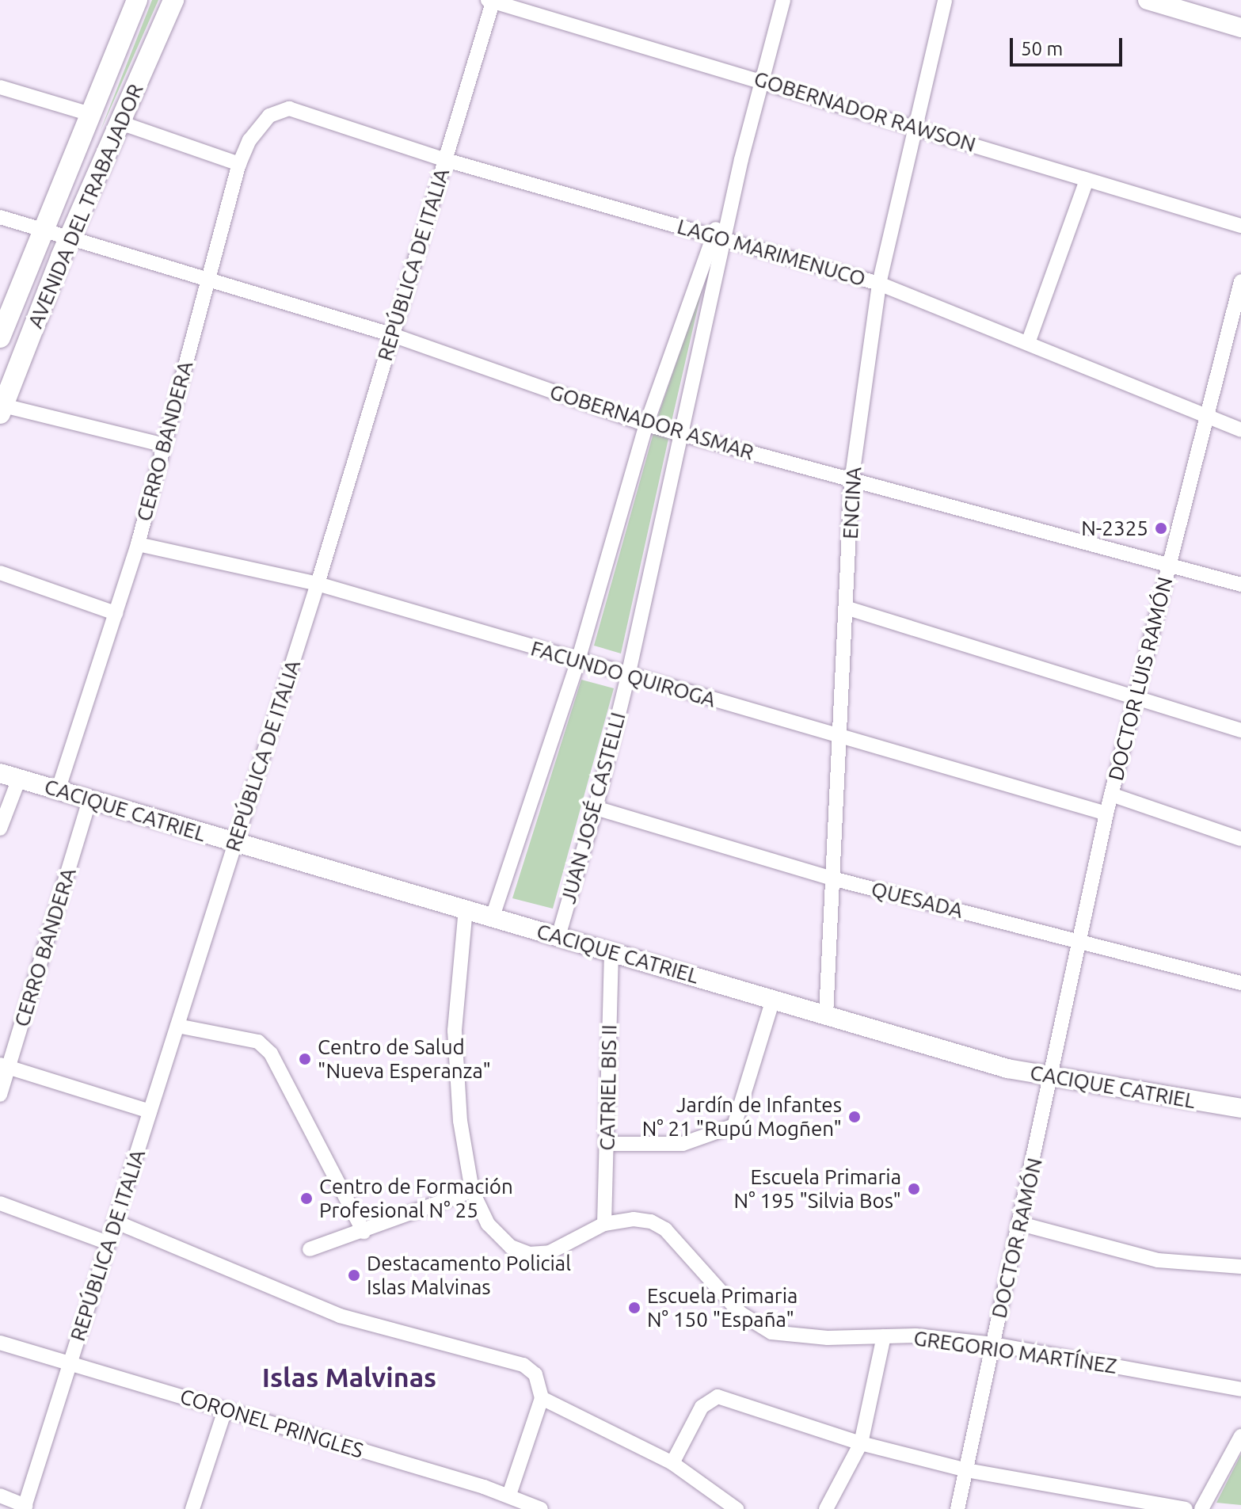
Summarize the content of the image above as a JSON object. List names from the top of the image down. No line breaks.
{"streets":{"main road":["AVENIDA DEL TRABAJADOR"],"street":["GOBERNADOR RAWSON","LAGO MARIMENUCO","REPÚBLICA DE ITALIA","GOBERNADOR ASMAR","CERRO BANDERA","ENCINA","FACUNDO QUIROGA","DOCTOR LUIS RAMÓN","JUAN JOSÉ CASTELLI","CACIQUE CATRIEL","QUESADA","CATRIEL BIS II","DOCTOR RAMÓN","GREGORIO MARTÍNEZ","CORONEL PRINGLES"]},"crossings":[["GOBERNADOR RAWSON","REPÚBLICA DE ITALIA"],["GOBERNADOR RAWSON","ENCINA"],["GOBERNADOR RAWSON","JUAN JOSÉ CASTELLI"],["AVENIDA DEL TRABAJADOR","GOBERNADOR ASMAR"],["LAGO MARIMENUCO","REPÚBLICA DE ITALIA"],["LAGO MARIMENUCO","CERRO BANDERA"],["LAGO MARIMENUCO","ENCINA"],["LAGO MARIMENUCO","DOCTOR LUIS RAMÓN"],["LAGO MARIMENUCO","JUAN JOSÉ CASTELLI"],["REPÚBLICA DE ITALIA","GOBERNADOR ASMAR"],["REPÚBLICA DE ITALIA","FACUNDO QUIROGA"],["REPÚBLICA DE ITALIA","CACIQUE CATRIEL"],["REPÚBLICA DE ITALIA","CORONEL PRINGLES"],["GOBERNADOR ASMAR","CERRO BANDERA"],["GOBERNADOR ASMAR","ENCINA"],["GOBERNADOR ASMAR","DOCTOR LUIS RAMÓN"],["GOBERNADOR ASMAR","JUAN JOSÉ CASTELLI"],["CERRO BANDERA","FACUNDO QUIROGA"],["CERRO BANDERA","CACIQUE CATRIEL"],["ENCINA","FACUNDO QUIROGA"],["ENCINA","CACIQUE CATRIEL"],["ENCINA","QUESADA"],["FACUNDO QUIROGA","DOCTOR LUIS RAMÓN"],["FACUNDO QUIROGA","JUAN JOSÉ CASTELLI"],["DOCTOR LUIS RAMÓN","CACIQUE CATRIEL"],["DOCTOR LUIS RAMÓN","QUESADA"],["DOCTOR LUIS RAMÓN","DOCTOR RAMÓN"],["JUAN JOSÉ CASTELLI","CACIQUE CATRIEL"],["JUAN JOSÉ CASTELLI","QUESADA"],["CACIQUE CATRIEL","CATRIEL BIS II"],["CACIQUE CATRIEL","DOCTOR RAMÓN"],["CATRIEL BIS II","GREGORIO MARTÍNEZ"],["DOCTOR RAMÓN","GREGORIO MARTÍNEZ"]],"districts":["Islas Malvinas"],"places":["N-2325","Centro de Salud \"Nueva Esperanza\"","Jardín de Infantes N° 21 \"Rupú Mogñen\"","Escuela Primaria N° 195 \"Silvia Bos\"","Centro de Formación Profesional N° 25","Destacamento Policial Islas Malvinas","Escuela Primaria N° 150 \"España\""],"scale_bar":"50 m"}
